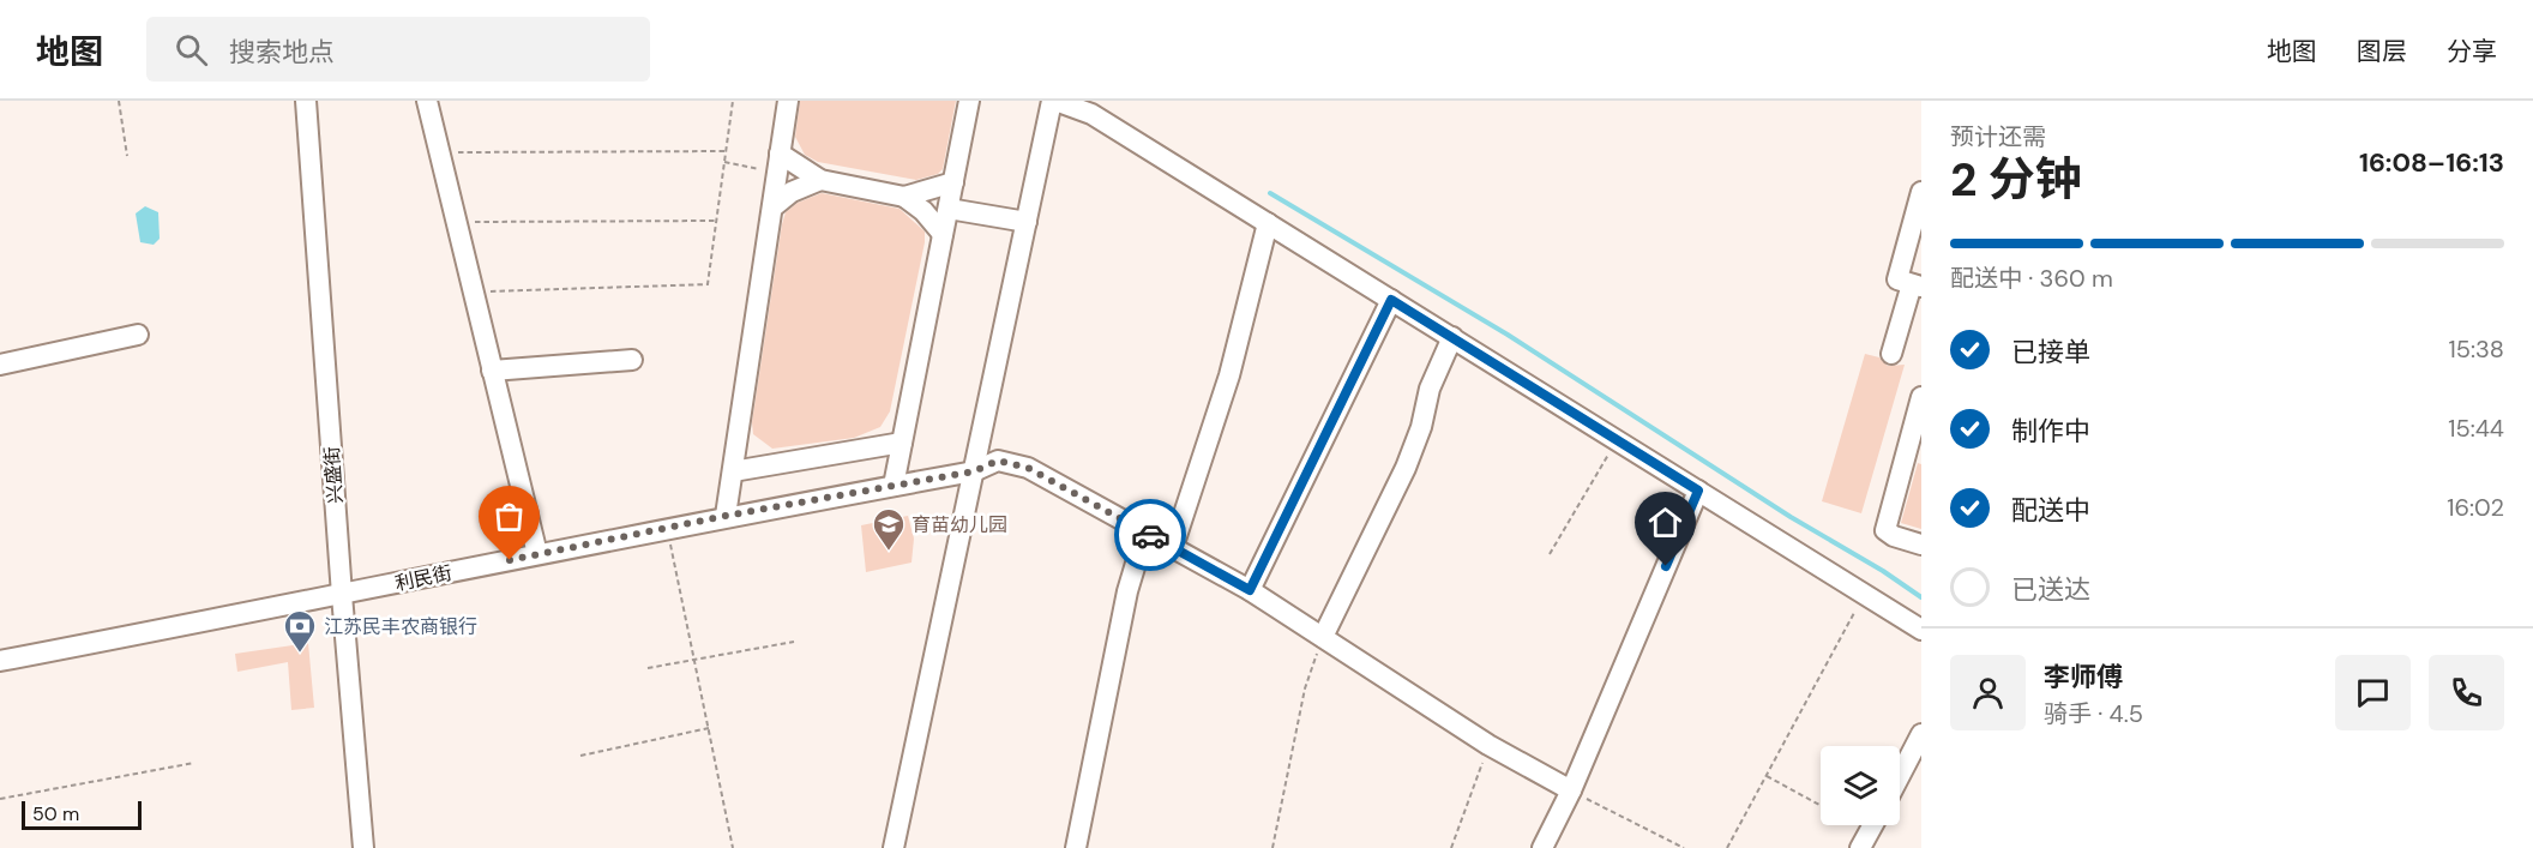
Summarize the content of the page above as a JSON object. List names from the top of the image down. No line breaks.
{"streets":{"street":["兴盛街","利民街"]},"crossings":[["兴盛街","利民街"]],"places":{"school or university":["育苗幼儿园"],"bank":["江苏民丰农商银行"]},"scale_bar":"50 m","page":{"header":"地图","search":"搜索地点","nav":["地图","图层","分享"],"heading":["2 分钟","预计还需","16:08–16:13"],"panel":["李师傅","骑手 · 4.5"],"bar":"配送中 · 360 m","list":[["已接单","15:38"],["制作中","15:44"],["配送中","16:02"],"已送达"],"scale":"50 m"}}
